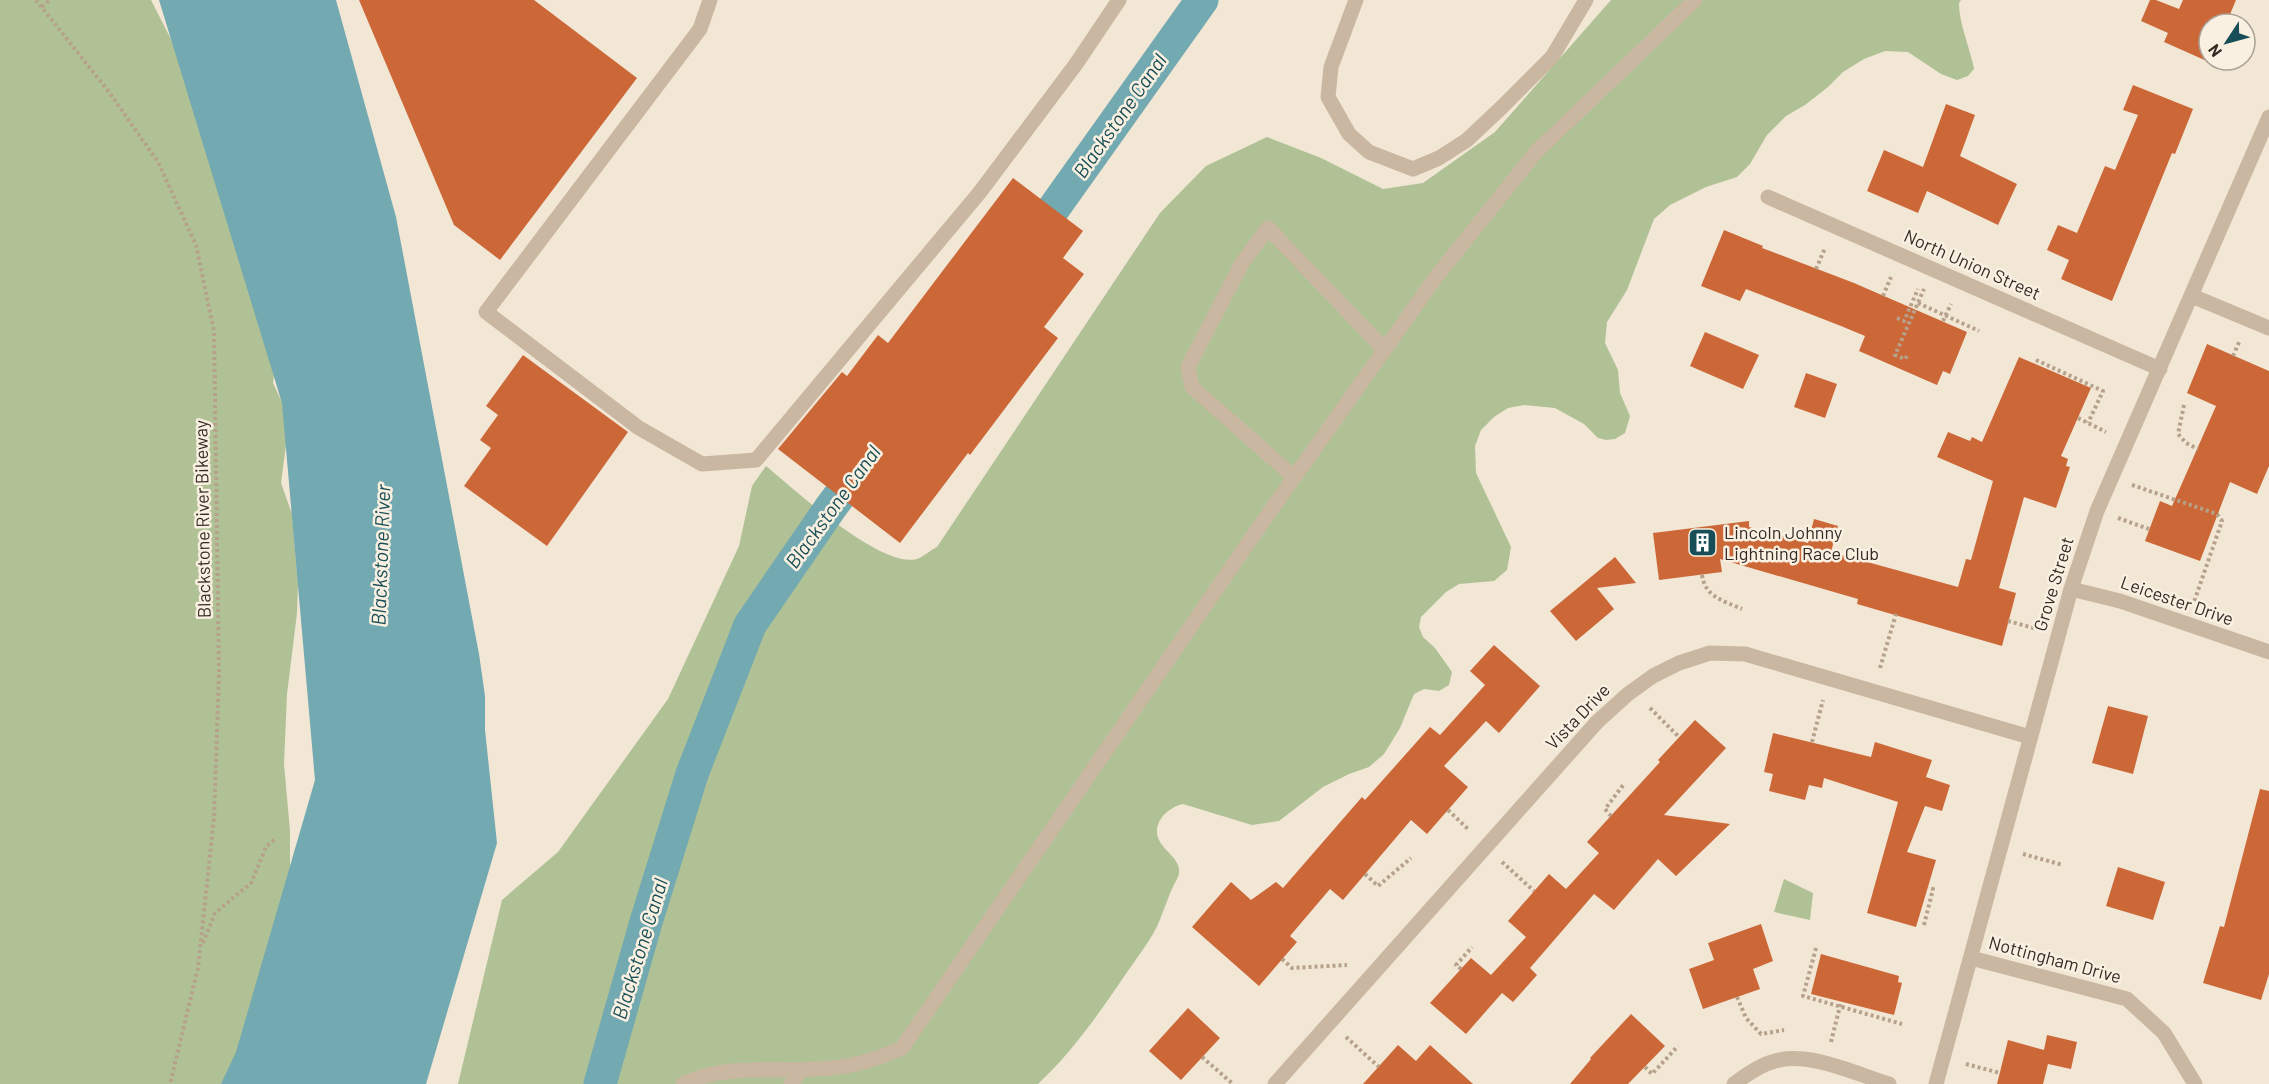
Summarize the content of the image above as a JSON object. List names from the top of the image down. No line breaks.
{"streets":{"street":["North Union Street","Grove Street","Leicester Drive","Vista Drive","Nottingham Drive"],"path":["Blackstone River Bikeway"]},"crossings":[["North Union Street","Grove Street"],["Grove Street","Leicester Drive"],["Grove Street","Vista Drive"],["Grove Street","Nottingham Drive"]],"water":["Blackstone Canal","Blackstone River"],"places":{"building":["Lincoln Johnny Lightning Race Club"]},"north":"bottom left"}
